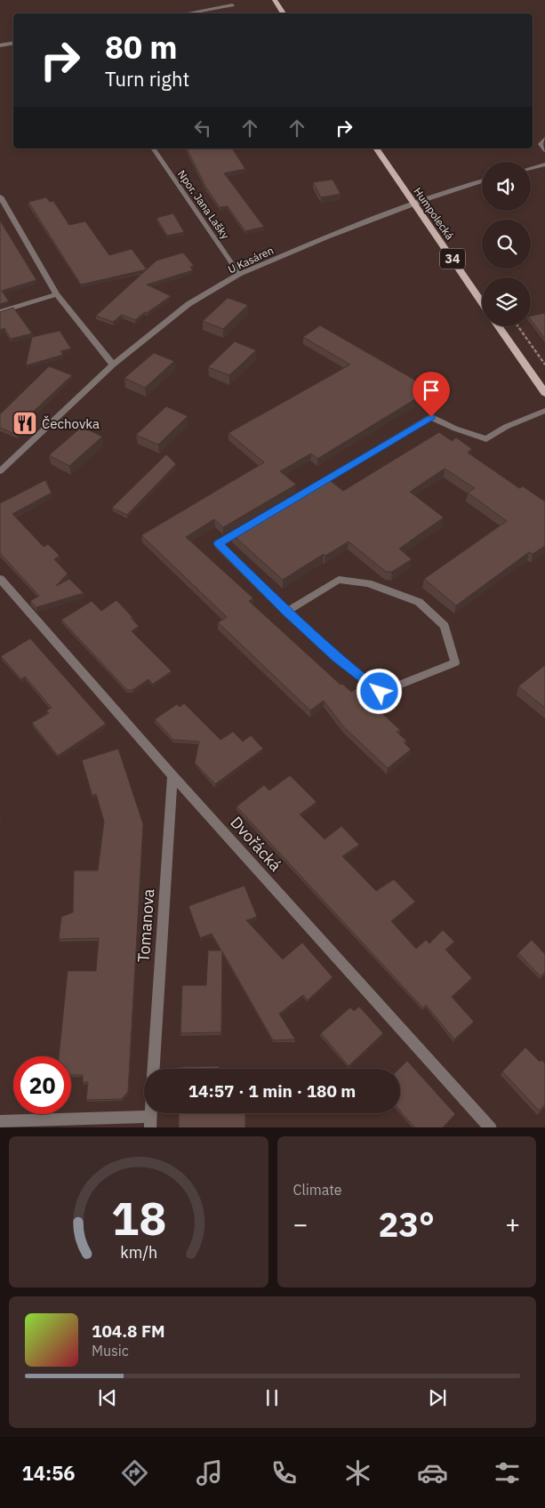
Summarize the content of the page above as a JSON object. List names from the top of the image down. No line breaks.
{"streets":{"main road":["Humpolecká","34"],"street":["Npor. Jana Lašky","U Kasáren","Dvořácká","Tomanova"]},"crossings":[["Npor. Jana Lašky","U Kasáren"],["Humpolecká","U Kasáren"],["Dvořácká","Tomanova"]],"places":{"restaurant":["Čechovka"]},"page":{"turn":["80 m","Turn right"],"limit":"20","trip":"14:57 · 1 min · 180 m","tile":"Climate","heat":["−","23°","+"],"song":["104.8 FM","Music"],"tabs":"14:56","gauge":["18","km/h"]}}
